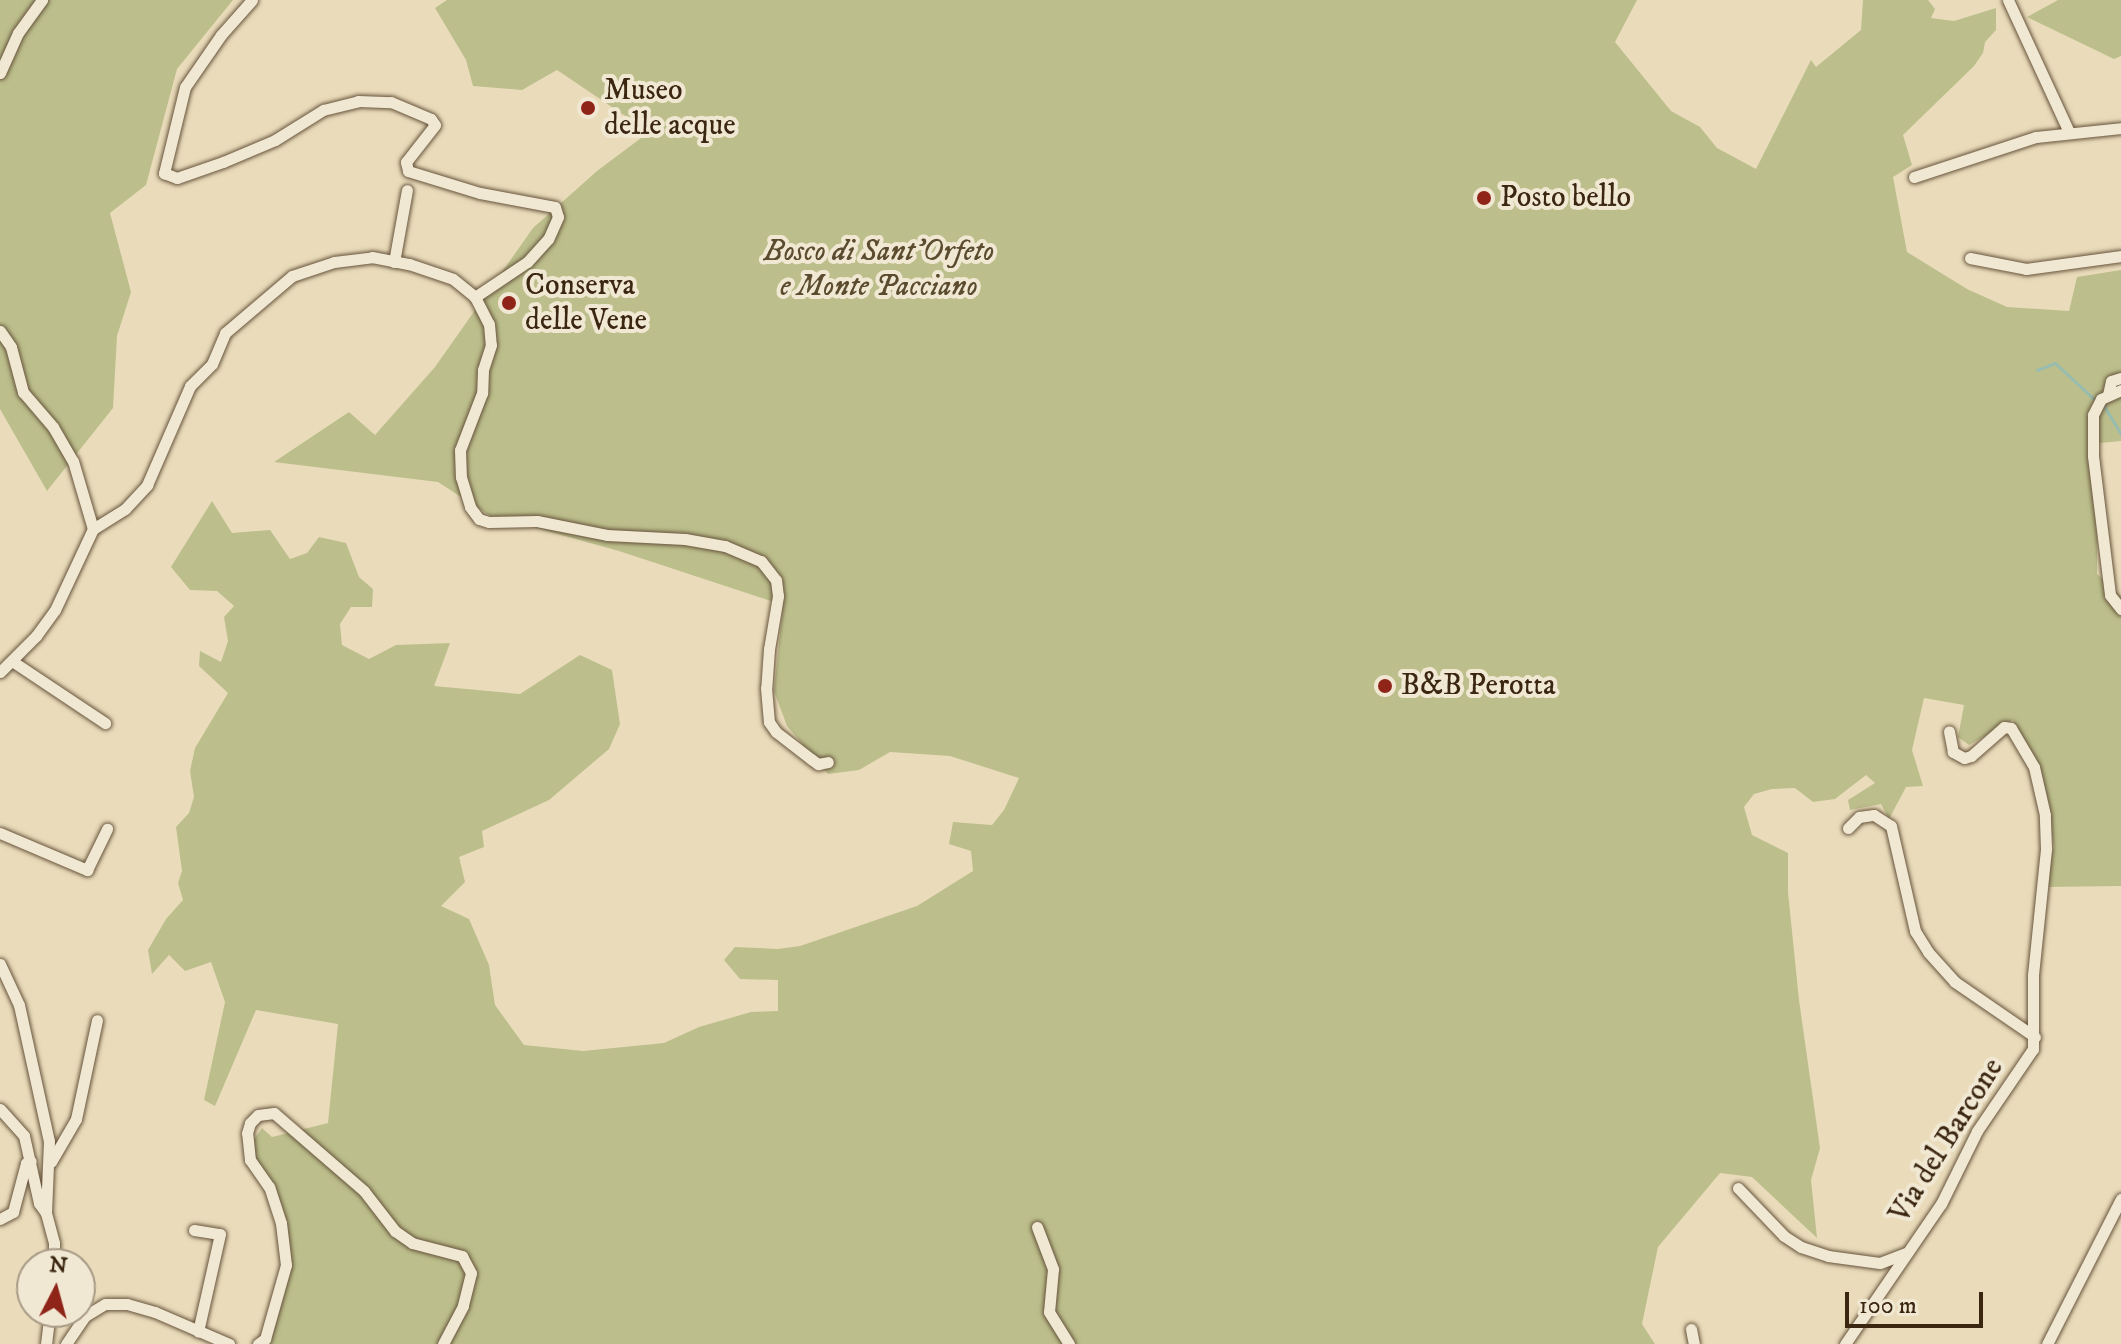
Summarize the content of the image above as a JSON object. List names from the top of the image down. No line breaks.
{"streets":{"street":["Via del Barcone"]},"parks":["Bosco di Sant'Orfeto e Monte Pacciano"],"places":["Museo delle acque","Posto bello","Conserva delle Vene","B&B Perotta"],"scale_bar":"100 m","north":"top"}
